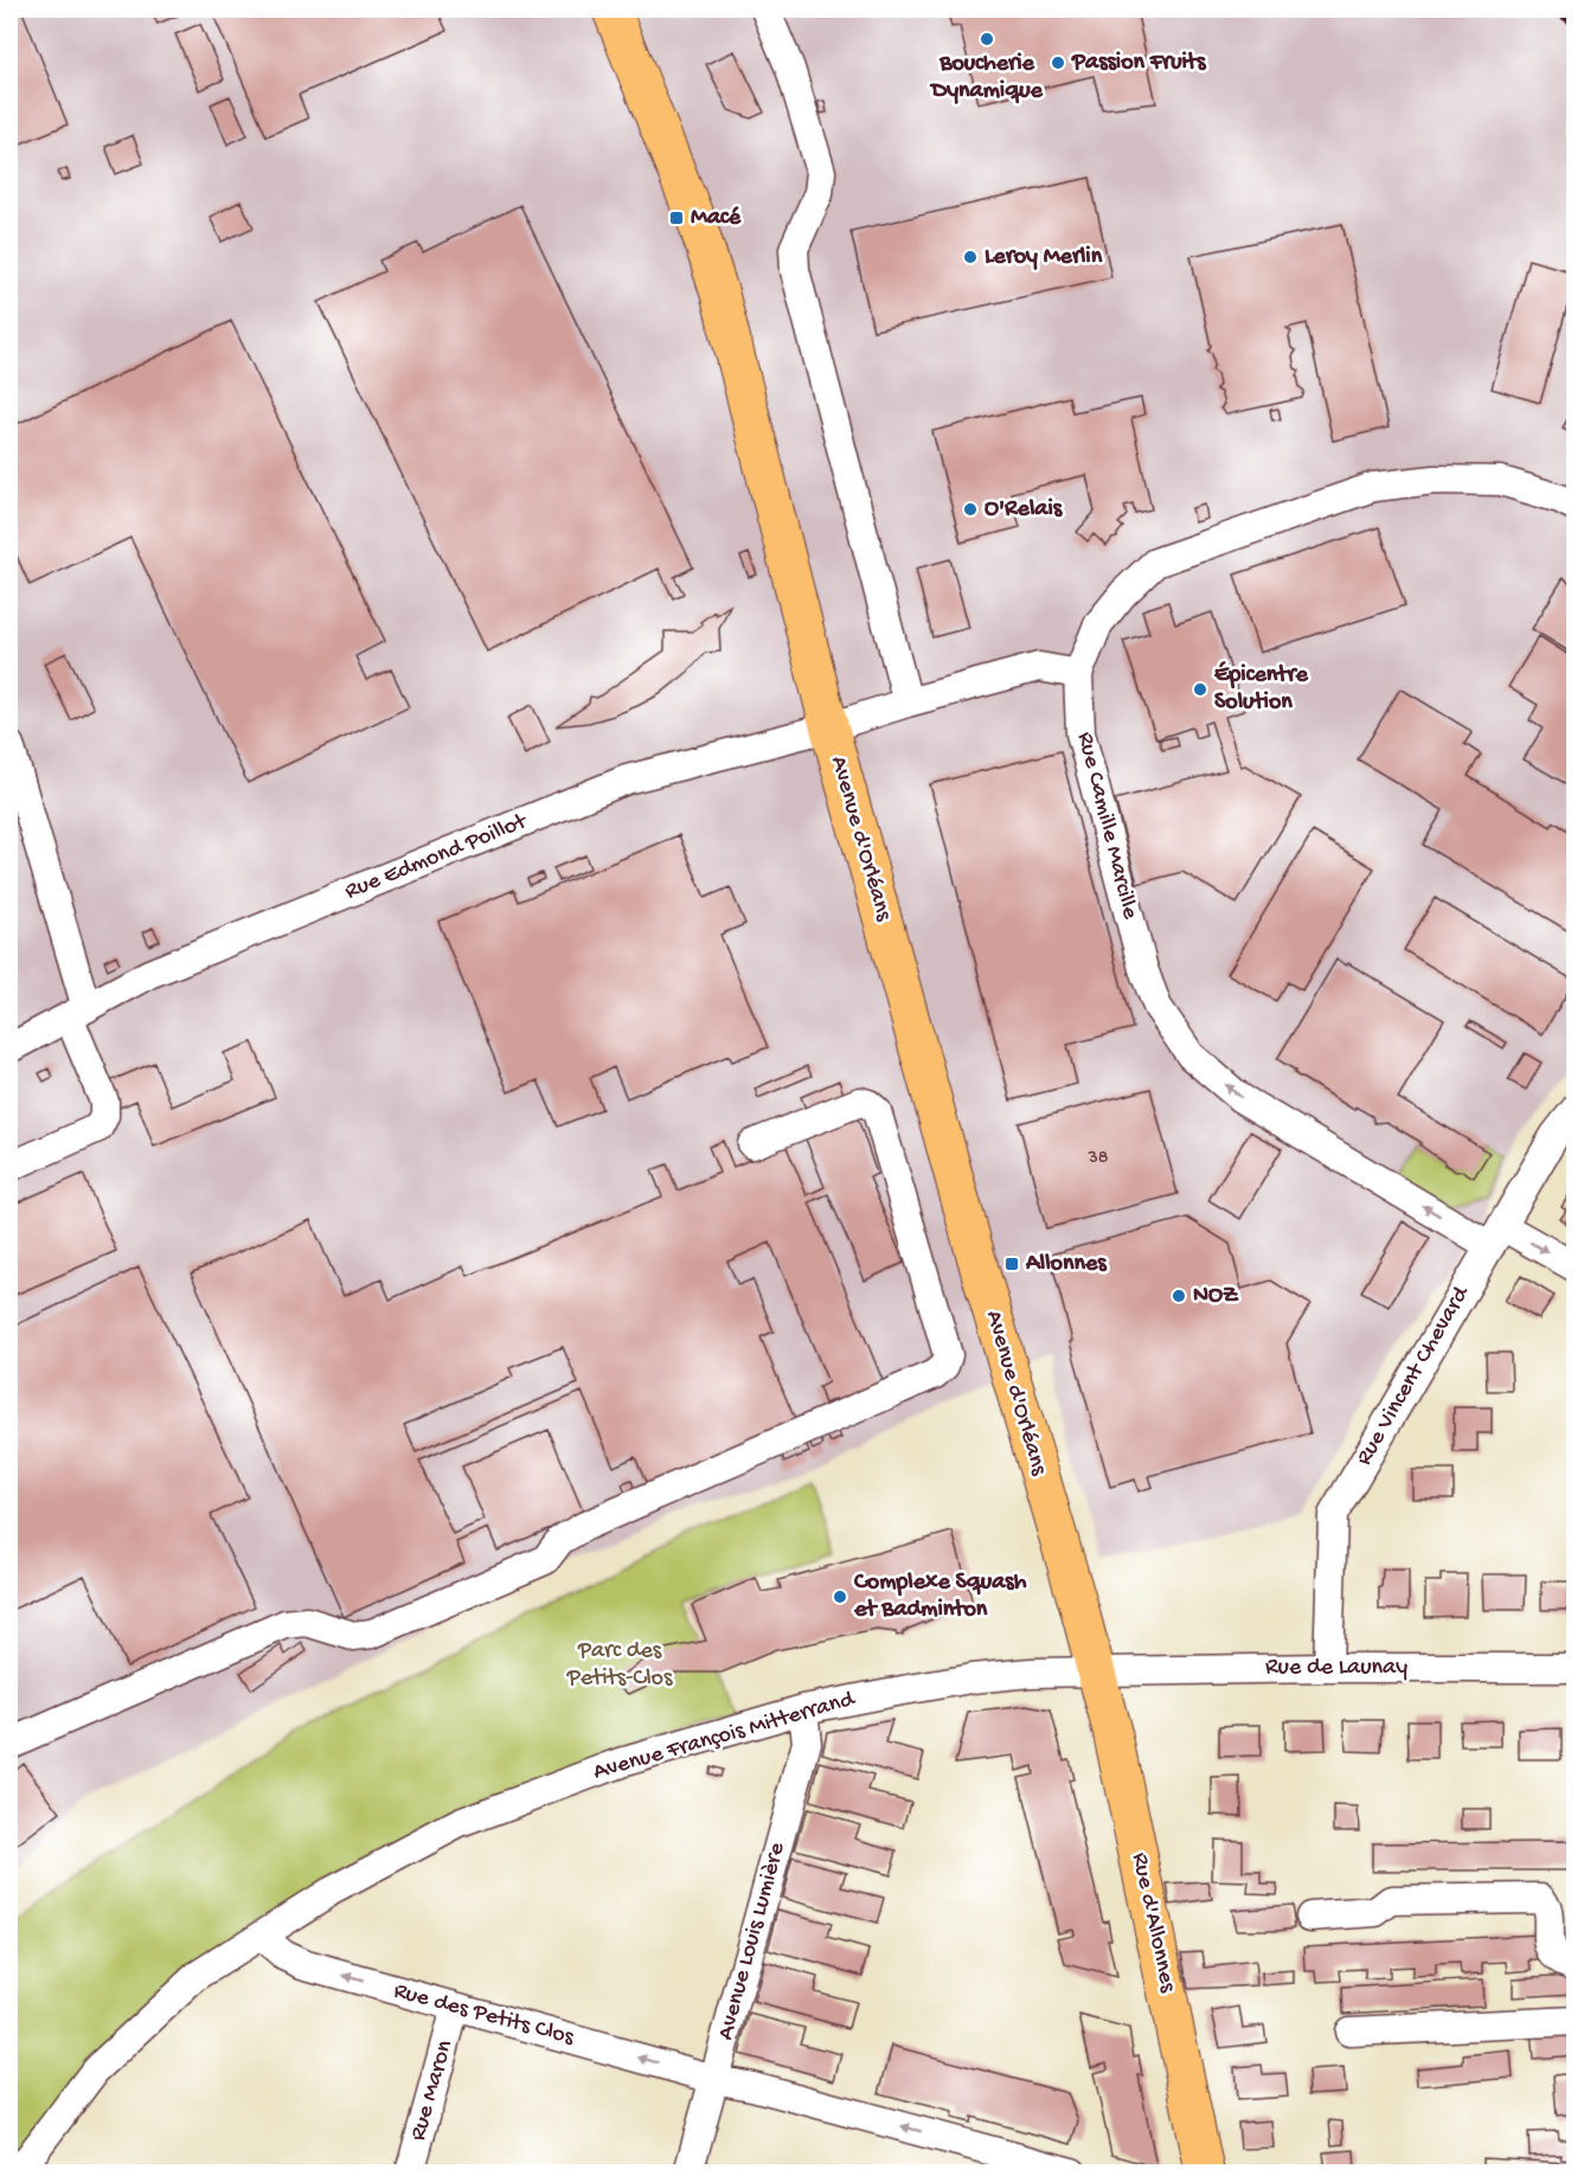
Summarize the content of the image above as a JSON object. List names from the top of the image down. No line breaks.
{"streets":{"main road":["Avenue d'Orléans","Rue d'Allonnes"],"street":["Rue Camille Marcille","Rue Edmond Poillot","Rue Vincent Chevard","Rue de Launay","Avenue François Mitterrand","Avenue Louis Lumière","Rue des Petits Clos","Rue Maron"]},"crossings":[["Rue Camille Marcille","Rue Edmond Poillot"],["Rue Camille Marcille","Rue Vincent Chevard"],["Avenue d'Orléans","Rue Edmond Poillot"],["Avenue d'Orléans","Rue de Launay"],["Avenue d'Orléans","Avenue François Mitterrand"],["Avenue d'Orléans","Rue d'Allonnes"],["Rue Vincent Chevard","Rue de Launay"],["Rue de Launay","Avenue François Mitterrand"],["Rue de Launay","Rue d'Allonnes"],["Avenue François Mitterrand","Rue d'Allonnes"],["Avenue François Mitterrand","Avenue Louis Lumière"],["Avenue François Mitterrand","Rue des Petits Clos"],["Avenue Louis Lumière","Rue des Petits Clos"],["Rue des Petits Clos","Rue Maron"]],"one_way":["Rue des Petits Clos"],"parks":["Parc des Petits-Clos"],"places":{"other":["Boucherie Dynamique","Passion Fruits","Leroy Merlin","O'Relais","Épicentre Solution","NOZ","Complexe Squash et Badminton"],"transit":["Macé","Allonnes"]},"house_numbers":["38"]}
